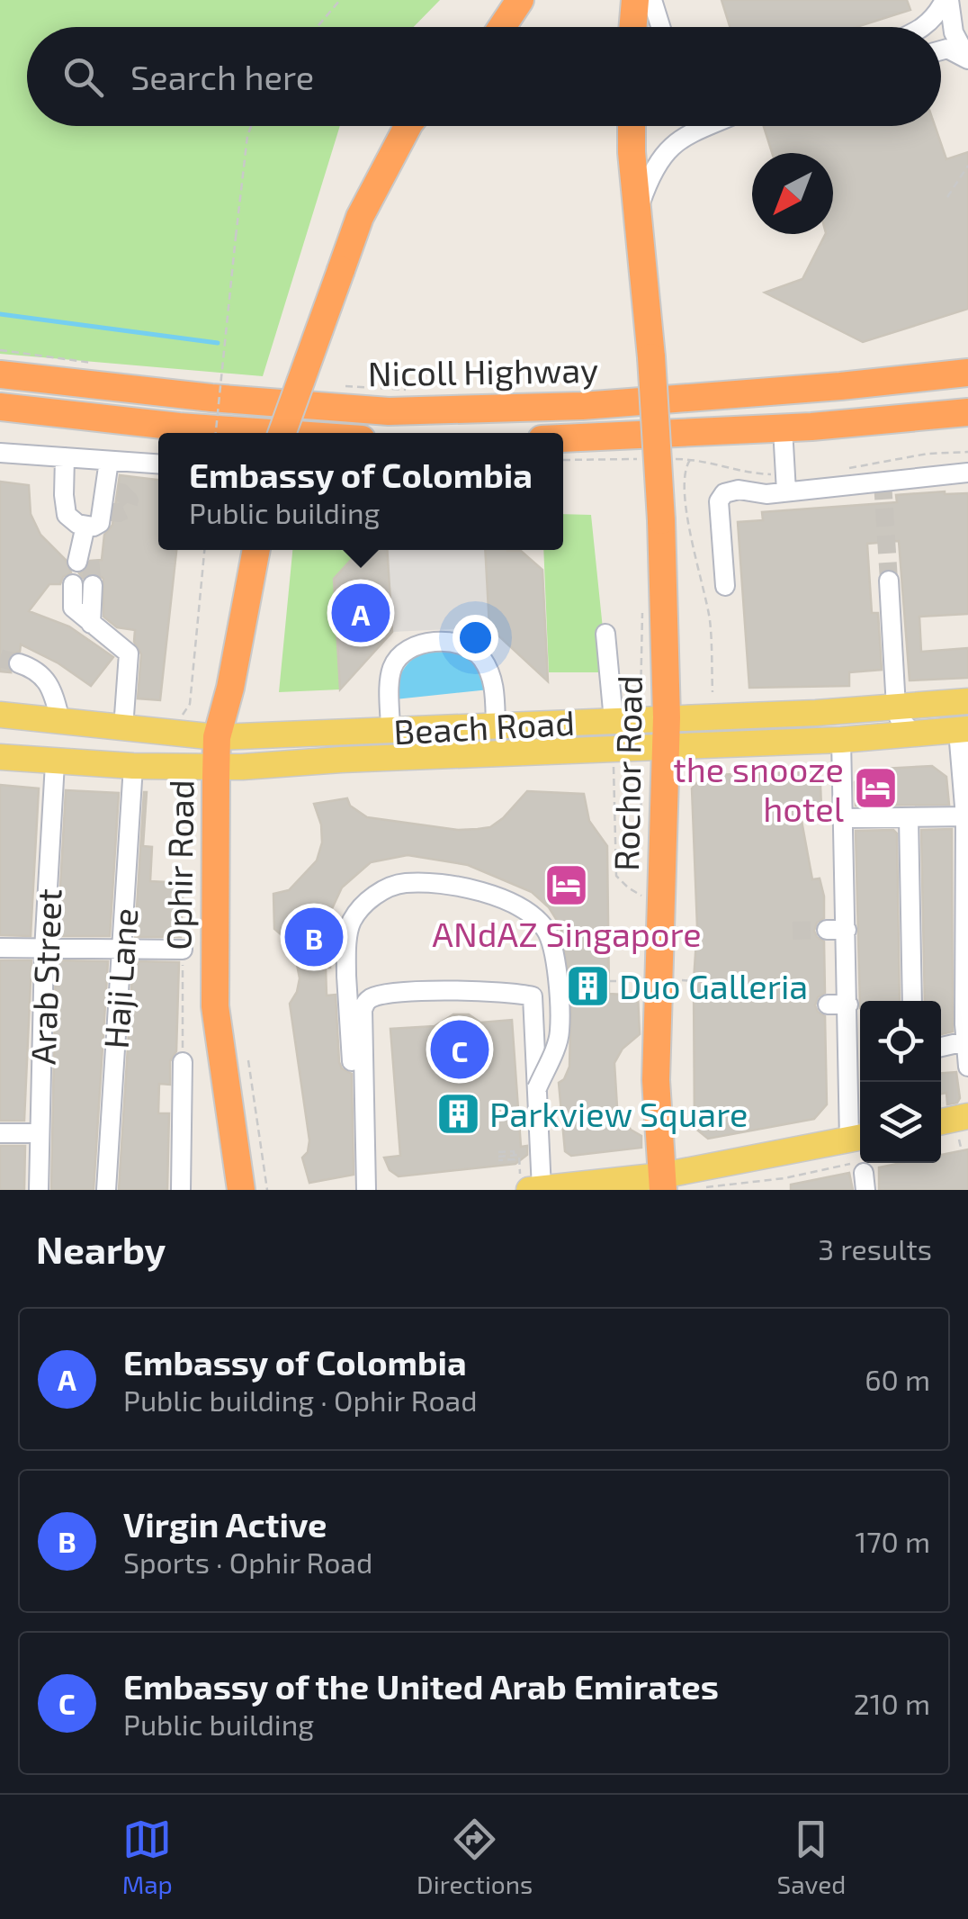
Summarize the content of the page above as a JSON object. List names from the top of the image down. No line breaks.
{"streets":{"highway":["Nicoll Highway","Rochor Road","Ophir Road"],"main road":["Beach Road"],"street":["Arab Street","Haji Lane"]},"crossings":[["Beach Road","Rochor Road"],["Beach Road","Ophir Road"],["Beach Road","Arab Street"],["Beach Road","Haji Lane"]],"places":{"hotel":["the snooze hotel","ANdAZ Singapore"],"building":["Duo Galleria","Parkview Square"]},"north":"bottom left","page":{"search":"Search here","popup":["Embassy of Colombia","Public building"],"pins":["A","B","C"],"heading":["Nearby","3 results"],"list":[{"mark":"A","name":"Embassy of Colombia","note":"Public building · Ophir Road","value":"60 m"},{"mark":"B","name":"Virgin Active","note":"Sports · Ophir Road","value":"170 m"},{"mark":"C","name":"Embassy of the United Arab Emirates","note":"Public building","value":"210 m"}],"nav":["Map","Directions","Saved"]}}
